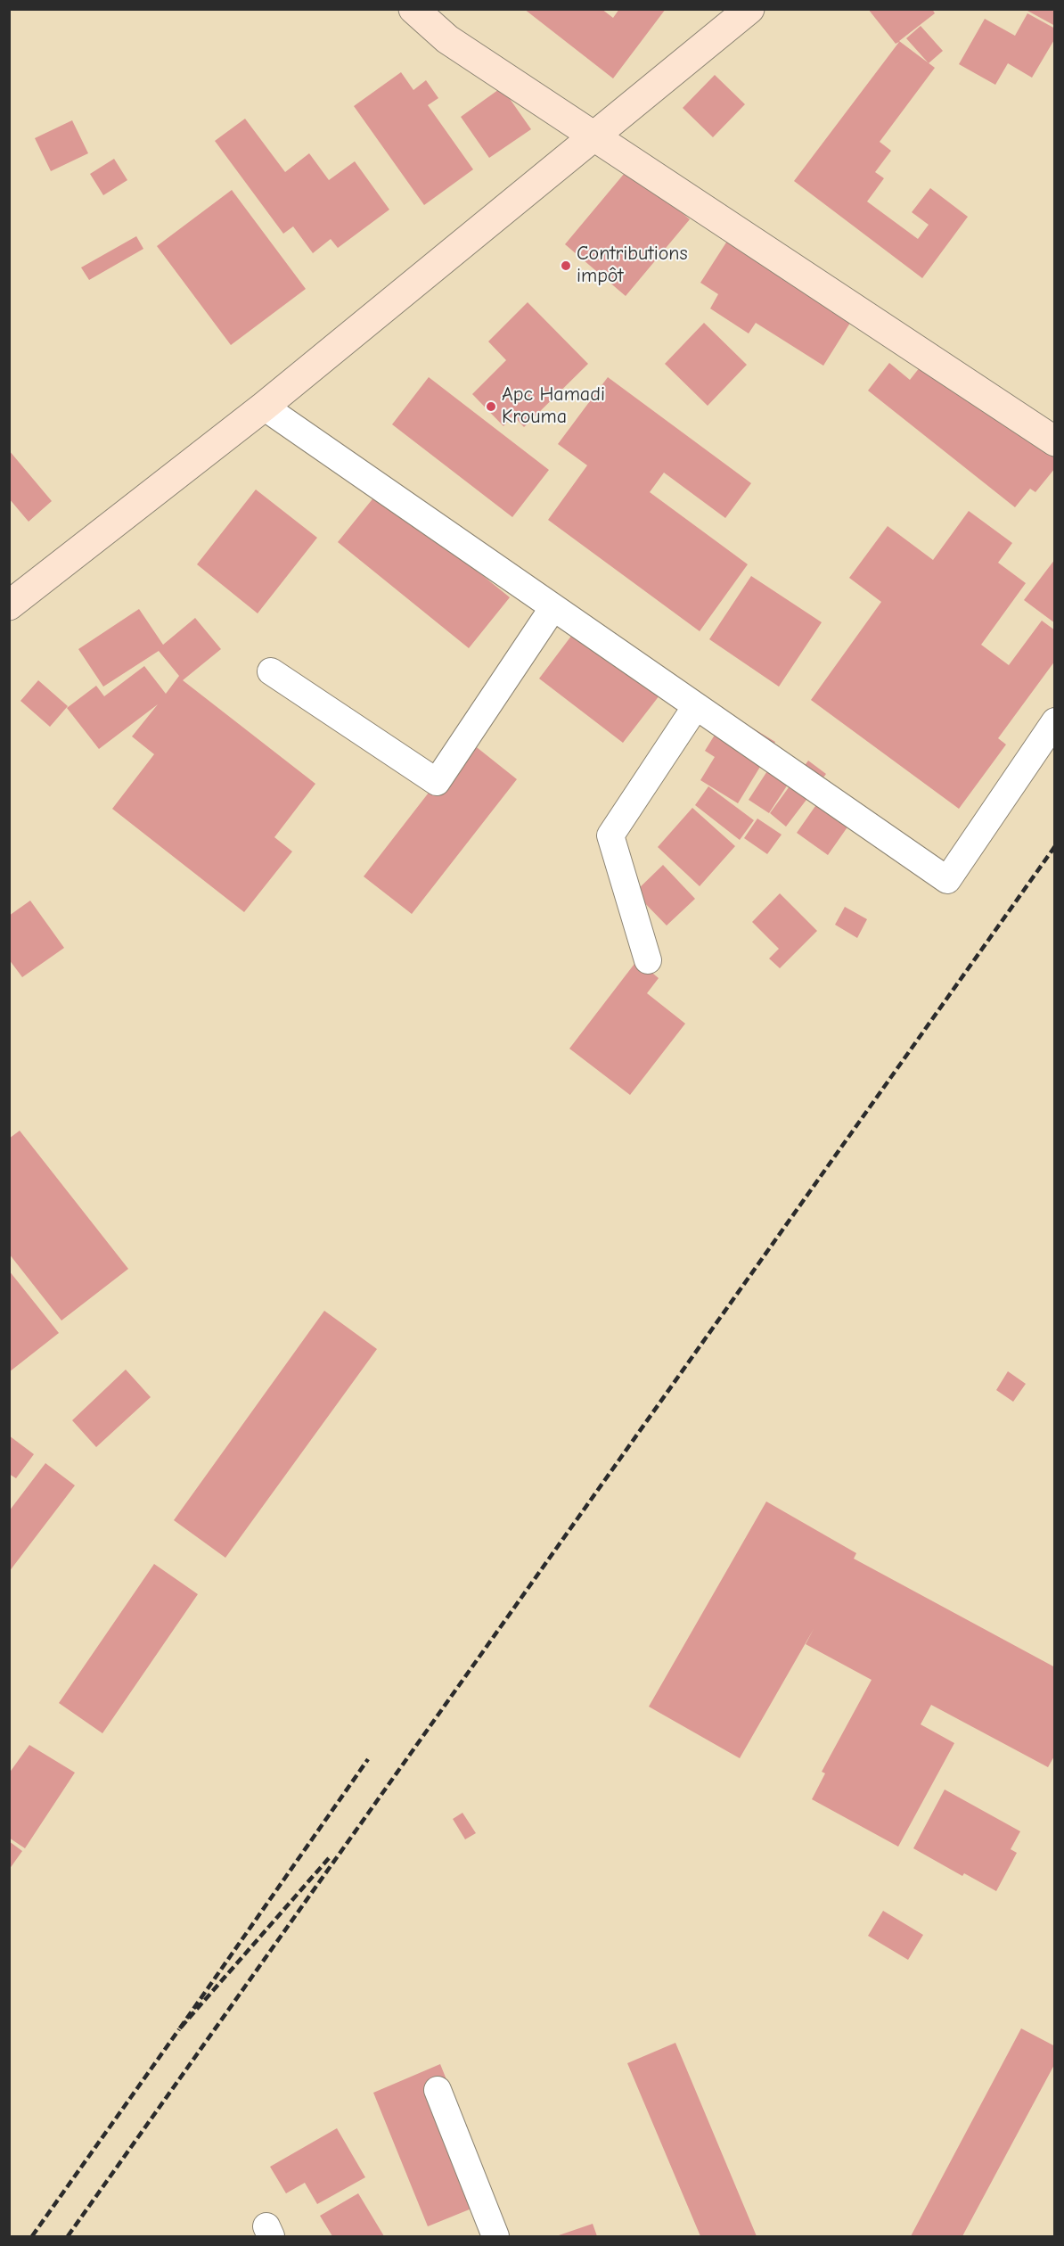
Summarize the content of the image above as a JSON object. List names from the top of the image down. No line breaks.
{"places":["Contributions impôt","Apc Hamadi Krouma"]}
